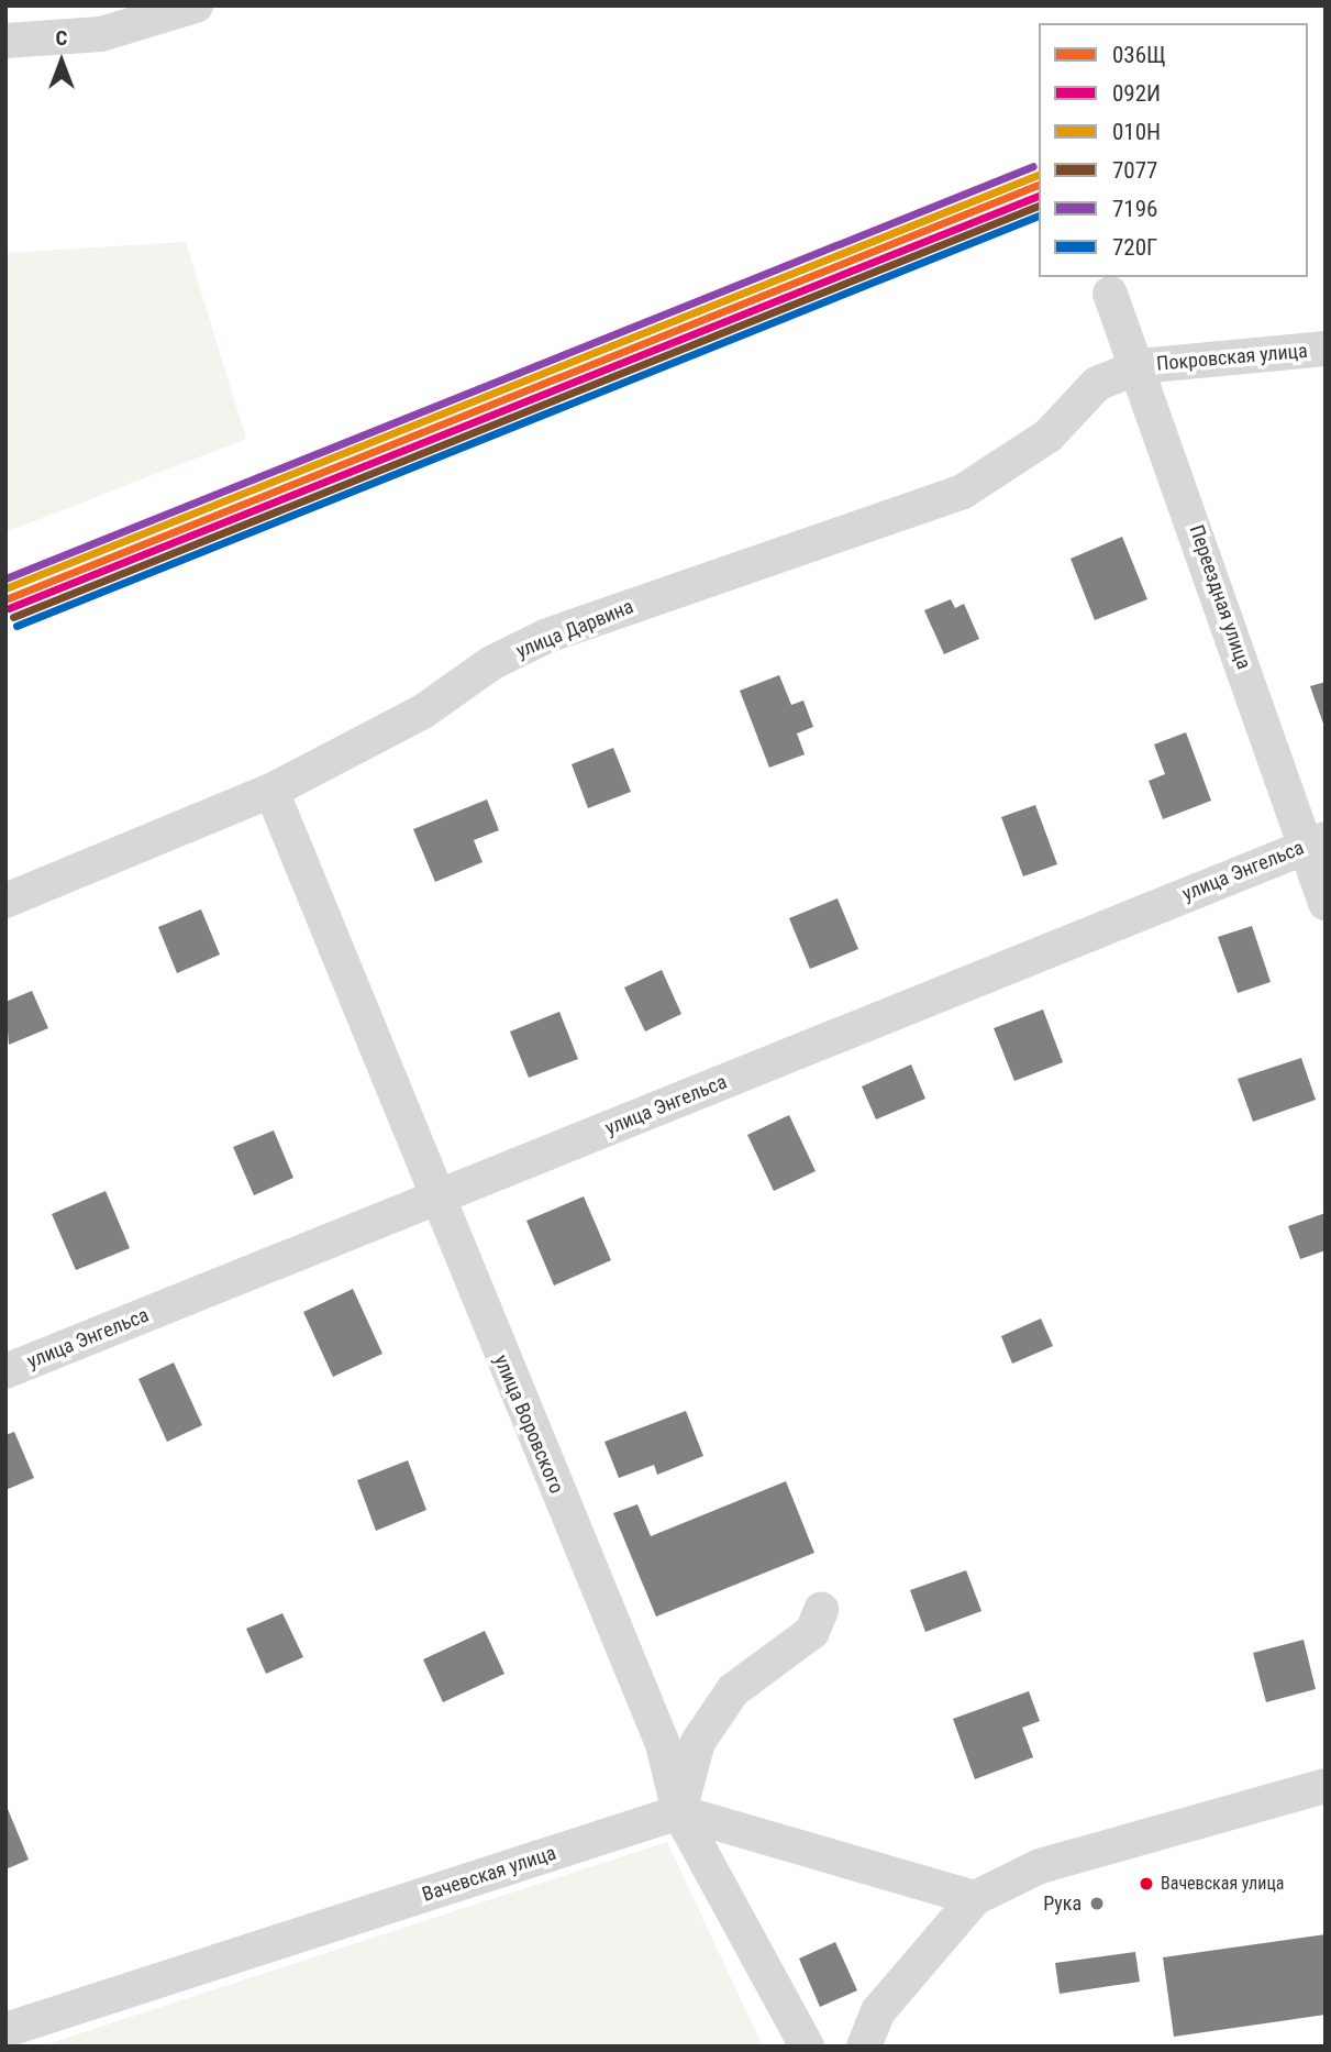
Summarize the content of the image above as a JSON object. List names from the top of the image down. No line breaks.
{"streets":{"street":["Покровская улица","Переездная улица","улица Дарвина","улица Энгельса","улица Воровского","Вачевская улица"]},"crossings":[["Покровская улица","Переездная улица"],["Покровская улица","улица Дарвина"],["Переездная улица","улица Дарвина"],["Переездная улица","улица Энгельса"],["улица Дарвина","улица Воровского"],["улица Энгельса","улица Воровского"],["улица Воровского","Вачевская улица"]],"places":["Вачевская улица","Рука"],"lines":["transit line 7196","transit line 010Н","transit line 036Щ","transit line 092И","transit line 7077","transit line 720Г"],"legend":["036Щ","092И","010Н","7077","7196","720Г"],"north":"top"}
